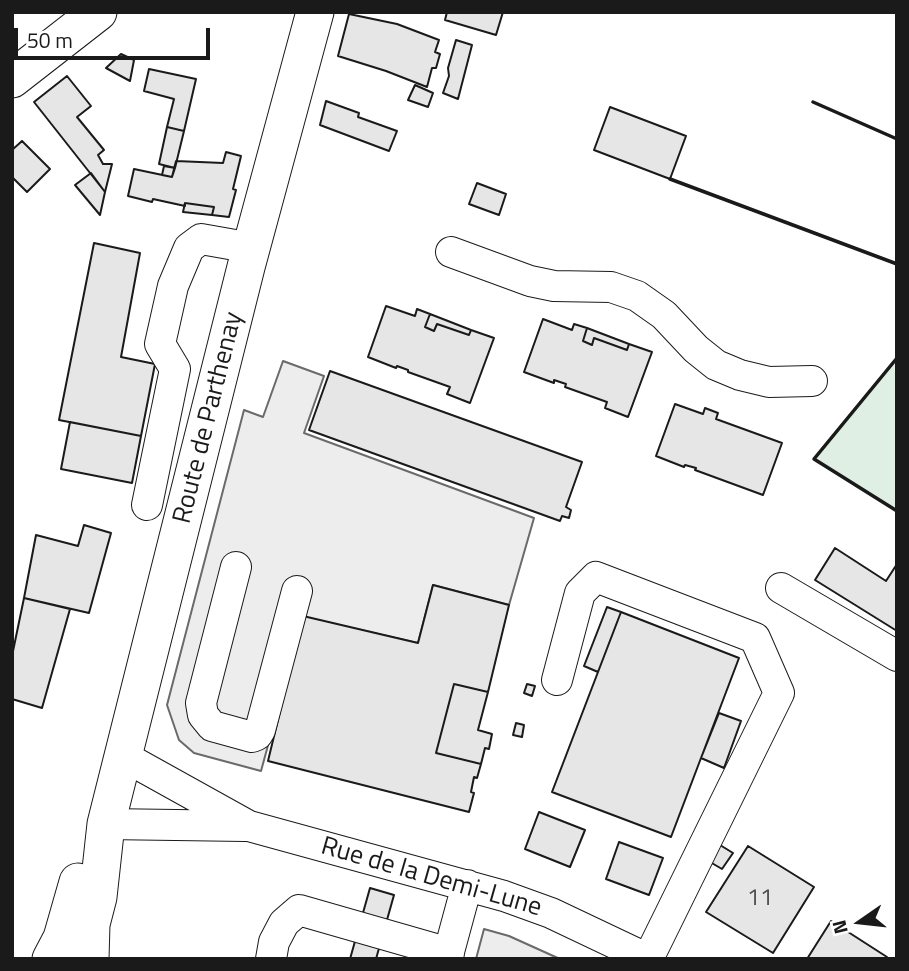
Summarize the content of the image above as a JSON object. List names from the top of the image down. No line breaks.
{"streets":{"main road":["Route de Parthenay"],"street":["Rue de la Demi-Lune"]},"crossings":[["Route de Parthenay","Rue de la Demi-Lune"]],"house_numbers":["11"],"scale_bar":"50 m","north":"left"}
